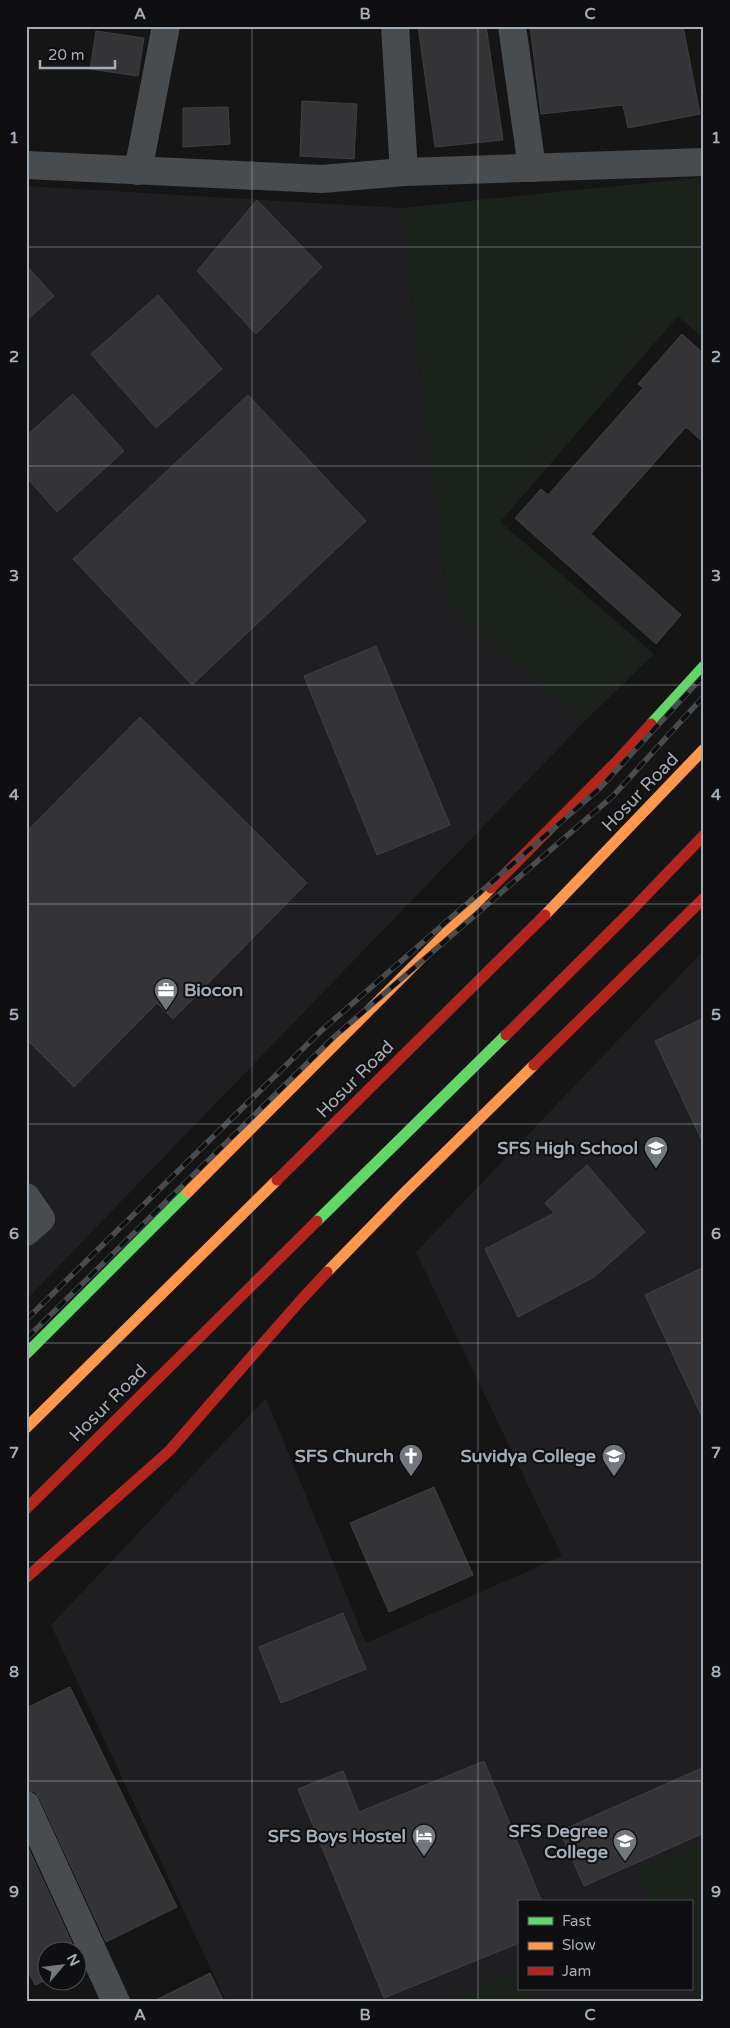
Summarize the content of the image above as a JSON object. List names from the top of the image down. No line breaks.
{"streets":{"main road":["Hosur Road"]},"places":{"office":["Biocon"],"school or university":["SFS High School","Suvidya College","SFS Degree College"],"church":["SFS Church"],"hotel":["SFS Boys Hostel"]},"legend":["Fast","Slow","Jam"],"scale_bar":"20 m","north":"top right","grid":{"columns":["A","B","C"],"rows":["1","2","3","4","5","6","7","8","9"]}}
